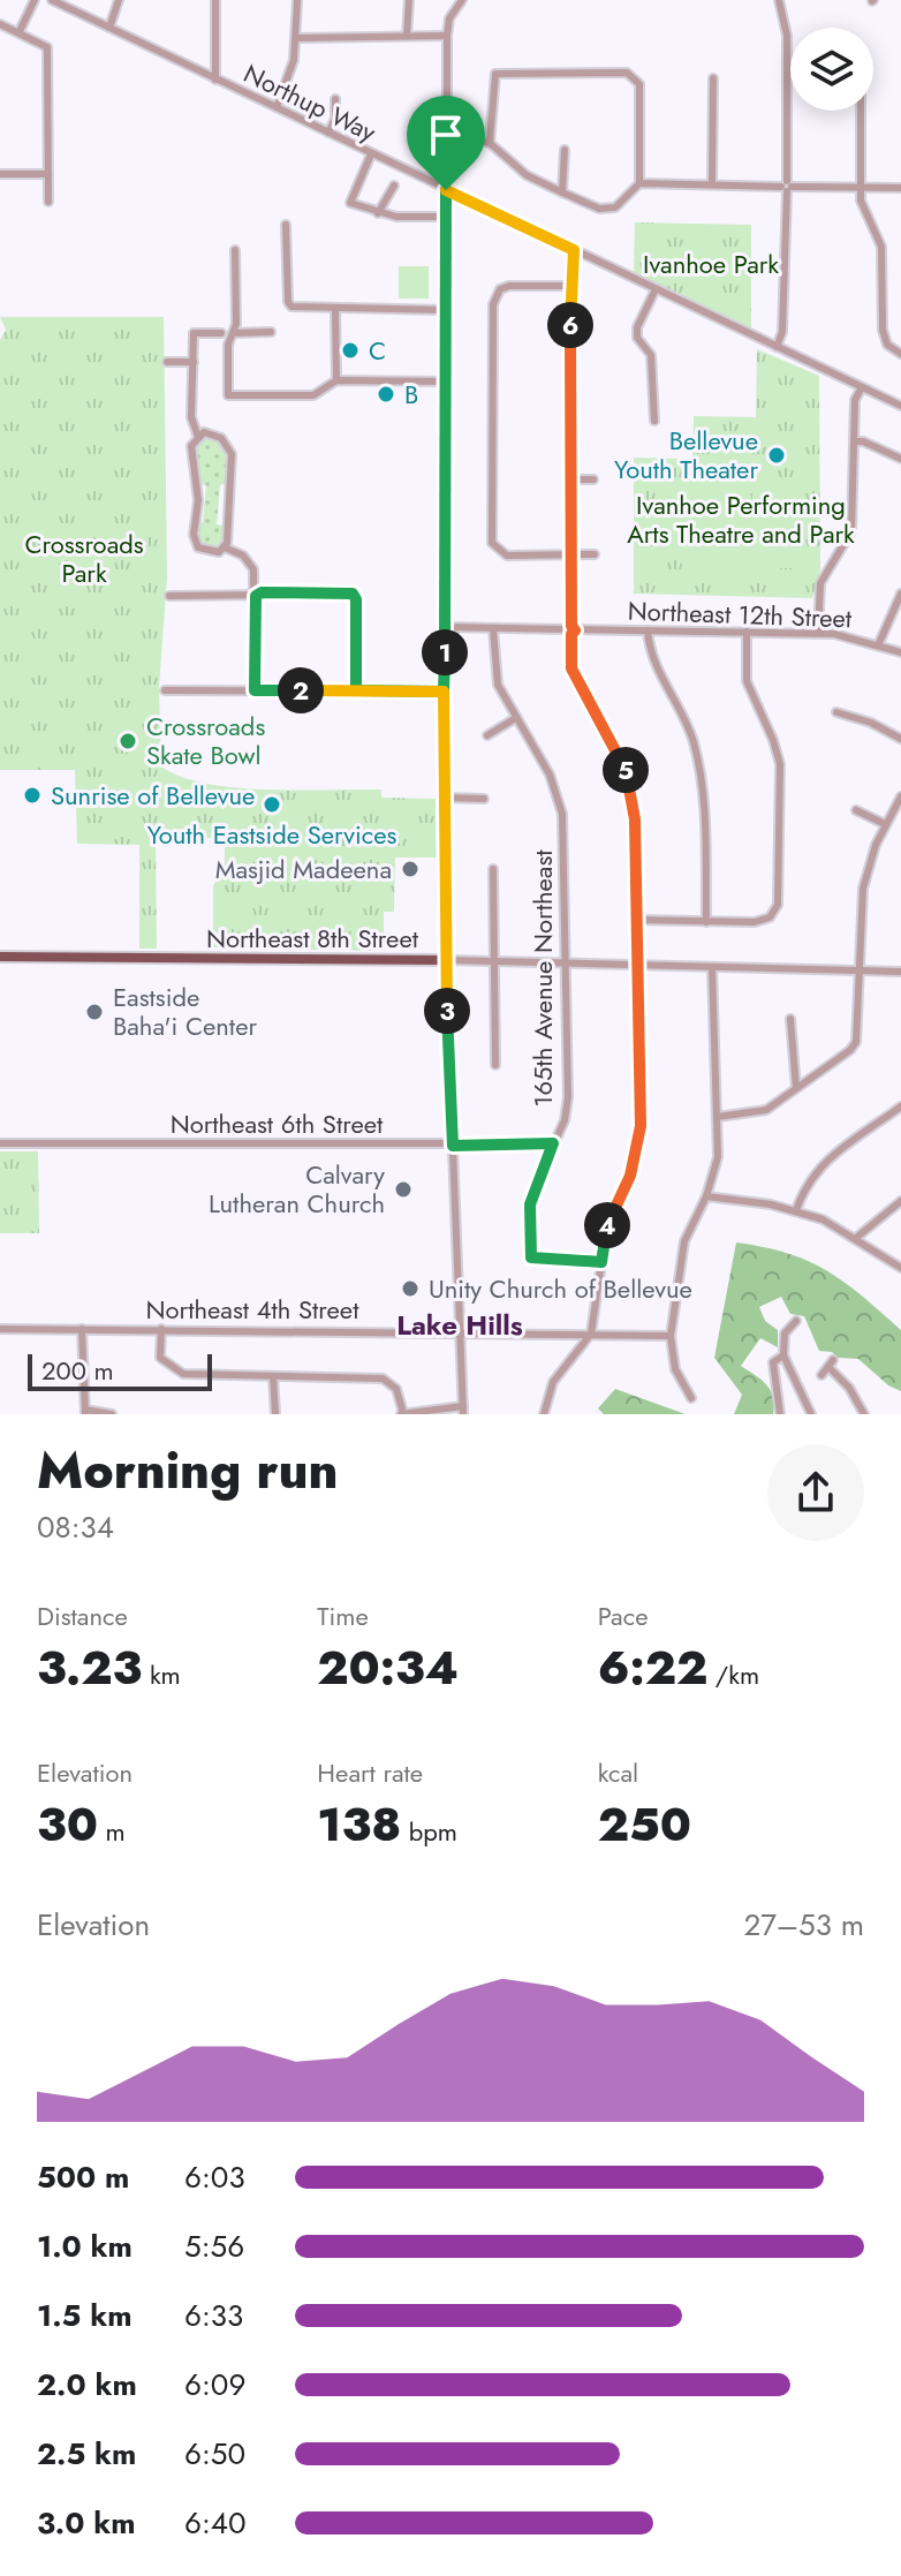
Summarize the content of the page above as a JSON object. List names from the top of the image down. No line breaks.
{"streets":{"main road":["Northeast 8th Street"],"street":["Northup Way","Northeast 12th Street","165th Avenue Northeast","Northeast 6th Street","Northeast 4th Street"]},"crossings":[["Northeast 8th Street","165th Avenue Northeast"],["165th Avenue Northeast","Northeast 6th Street"]],"districts":["Lake Hills"],"parks":["Ivanhoe Park","Ivanhoe Performing Arts Theatre and Park","Crossroads Park"],"places":["C","B","Bellevue Youth Theater","Crossroads Skate Bowl","Sunrise of Bellevue","Youth Eastside Services","Masjid Madeena","Eastside Baha'i Center","Calvary Lutheran Church","Unity Church of Bellevue"],"scale_bar":"200 m","page":{"pins":["6","1","2","5","3","4"],"scale":"200 m","heading":["Morning run","08:34"],"stats":[["Distance","3.23 km"],["Time","20:34"],["Pace","6:22 /km"],["Elevation","30 m"],["Heart rate","138 bpm"],["kcal","250"]],"chart":["Elevation","27–53 m"],"list":[{"name":"500 m","note":"6:03"},{"name":"1.0 km","note":"5:56"},{"name":"1.5 km","note":"6:33"},{"name":"2.0 km","note":"6:09"},{"name":"2.5 km","note":"6:50"},{"name":"3.0 km","note":"6:40"}]}}
